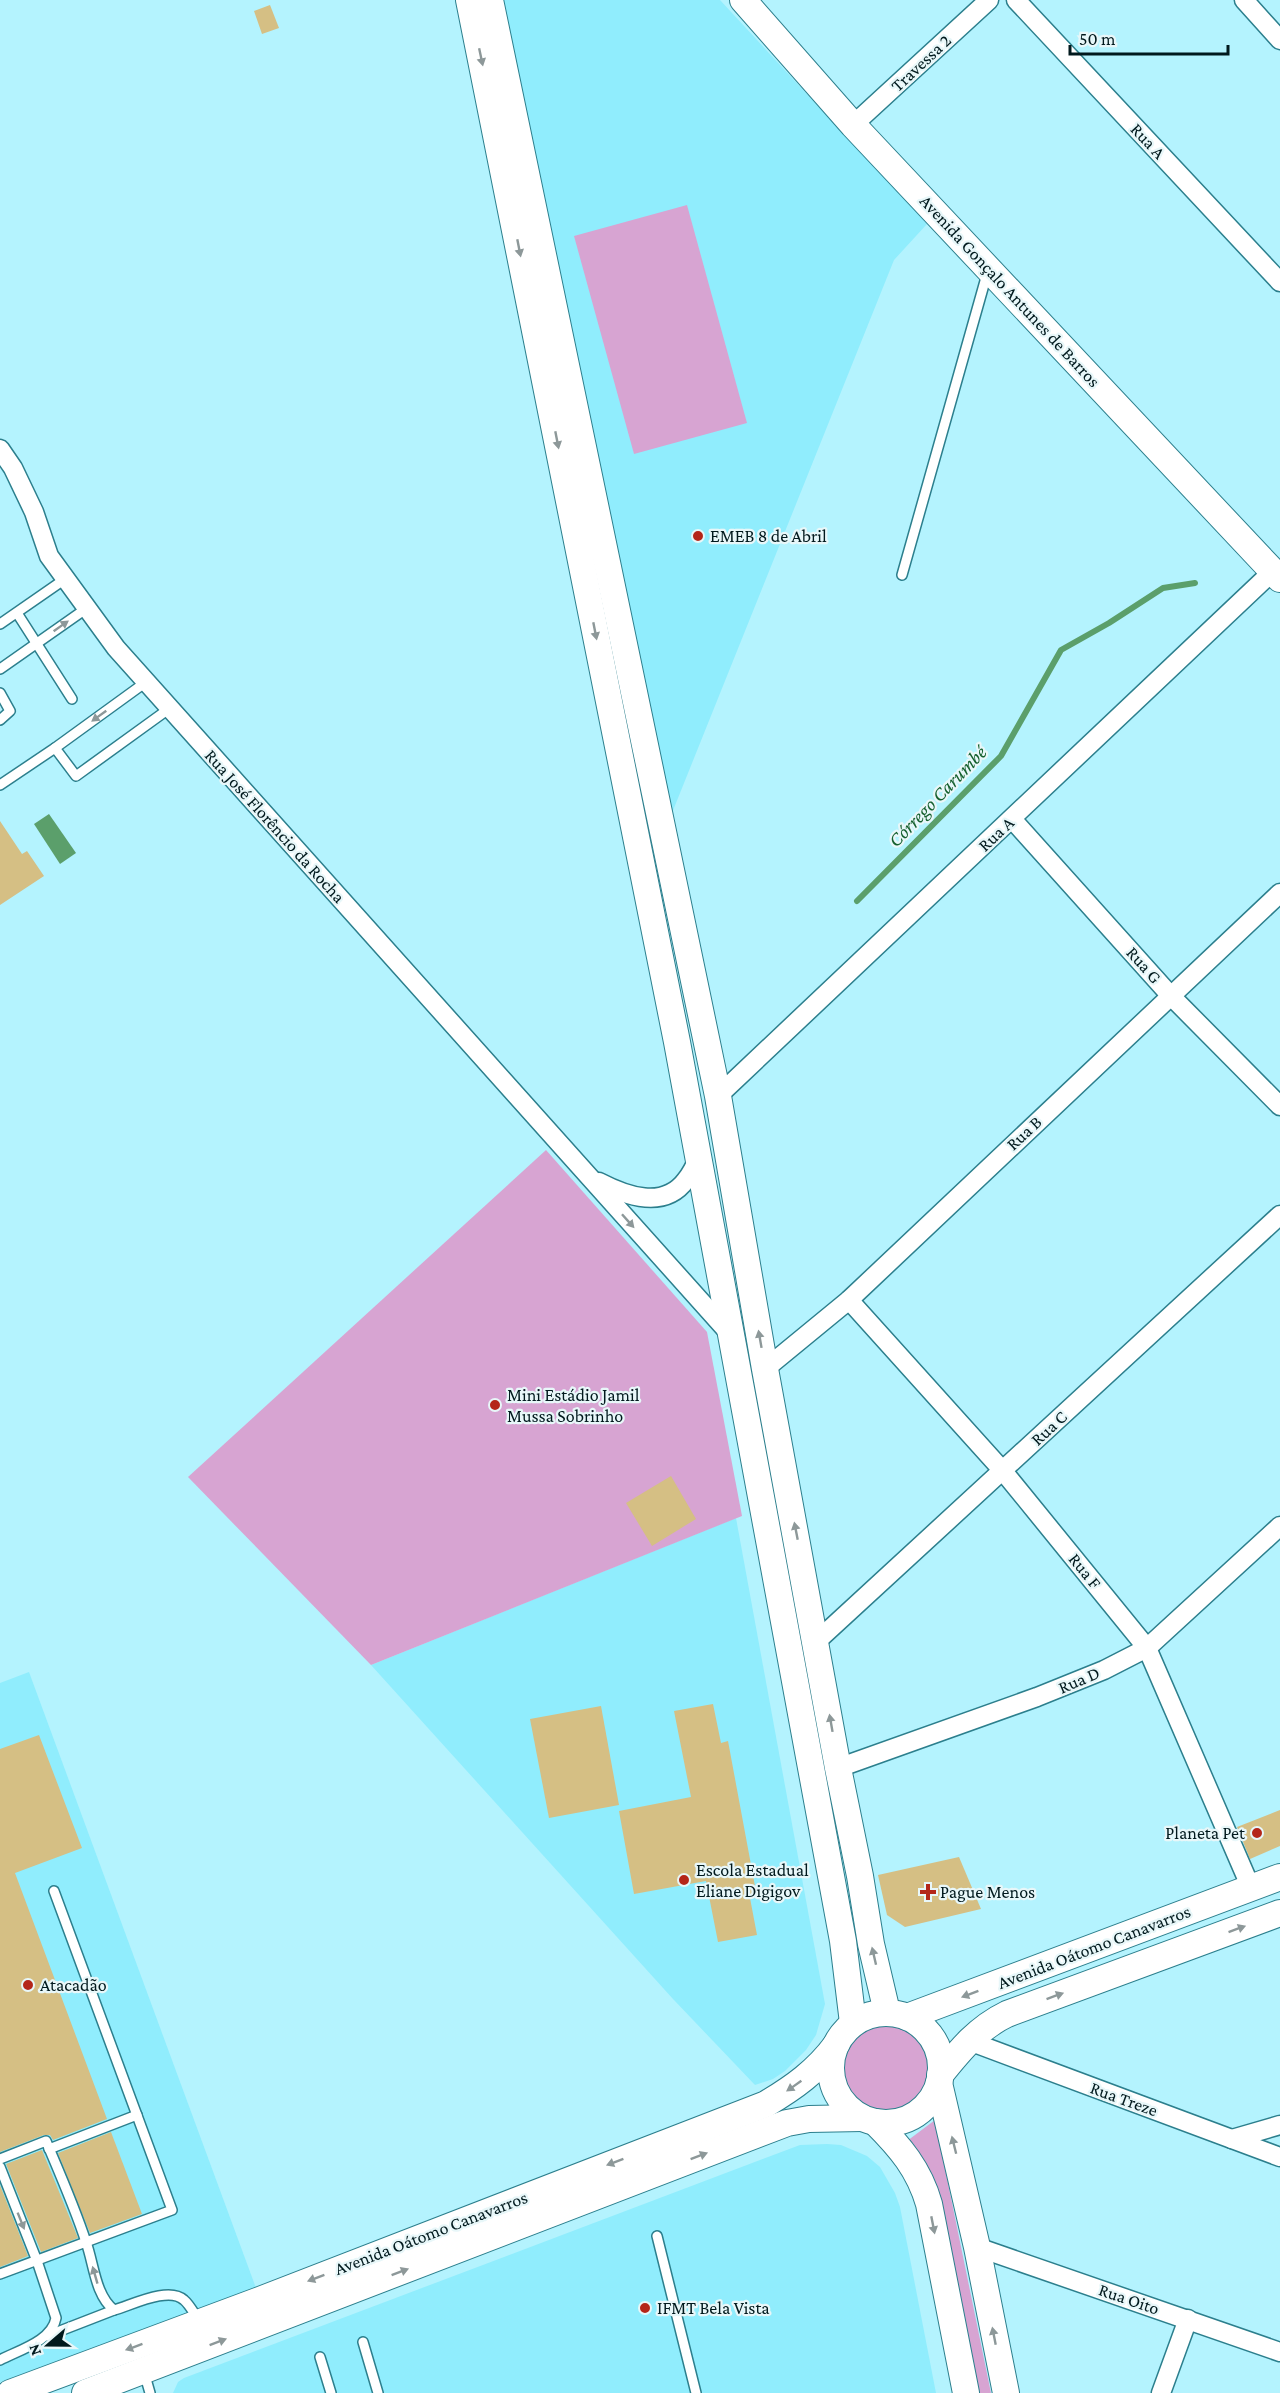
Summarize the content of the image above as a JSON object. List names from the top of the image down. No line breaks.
{"streets":{"main road":["Avenida Gonçalo Antunes de Barros","Avenida Oátomo Canavarros"],"street":["Travessa 2","Rua A","Rua José Florêncio da Rocha","Rua G","Rua B","Rua C","Rua F","Rua D","Rua Treze","Rua Oito"]},"crossings":[["Travessa 2","Avenida Gonçalo Antunes de Barros"],["Rua A","Avenida Gonçalo Antunes de Barros"],["Rua A","Rua G"],["Rua G","Rua B"],["Rua B","Rua F"],["Rua C","Rua F"],["Rua F","Rua D"],["Rua F","Avenida Oátomo Canavarros"],["Avenida Oátomo Canavarros","Rua Treze"]],"water":["Córrego Carumbé"],"places":{"other":["EMEB 8 de Abril","Mini Estádio Jamil Mussa Sobrinho","Planeta Pet","Escola Estadual Eliane Digigov","Atacadão","IFMT Bela Vista"],"health":["Pague Menos"]},"scale_bar":"50 m","north":"left"}
